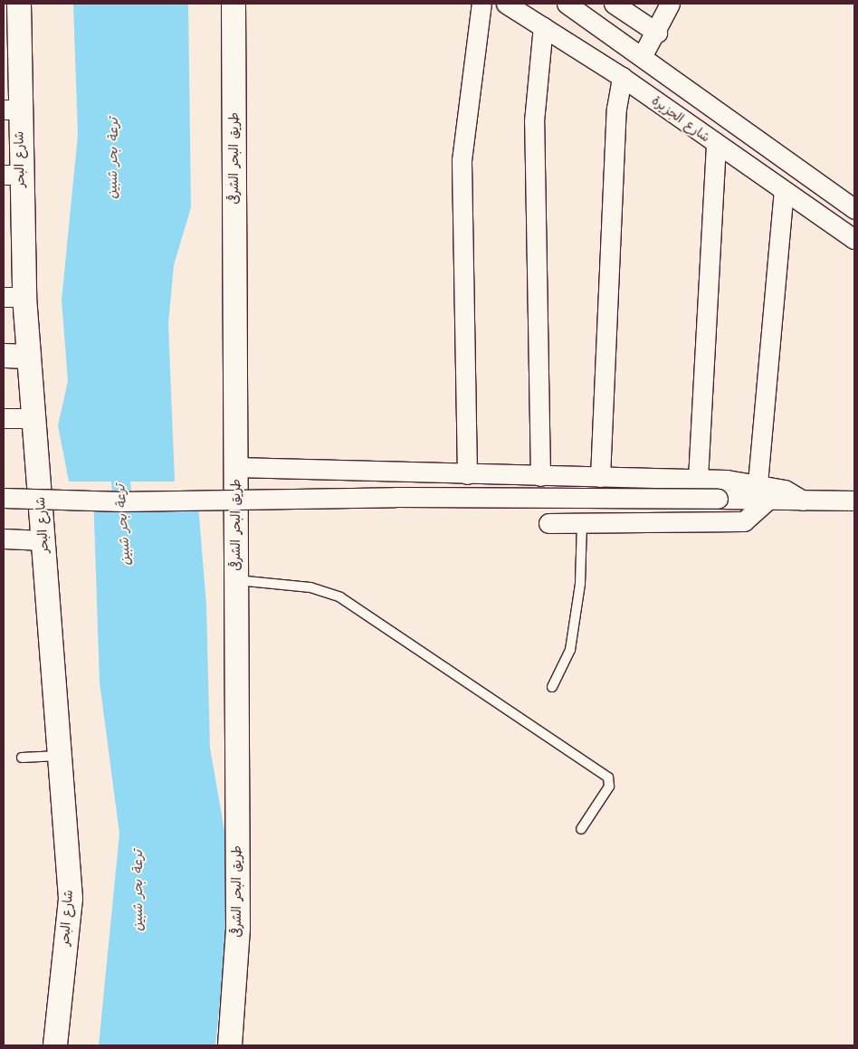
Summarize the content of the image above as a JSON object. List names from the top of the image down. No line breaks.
{"streets":{"street":["شارع الجزيرة","طريق البحر الشرقى","شارع البحر"]},"water":["ترعة بحر شبين"]}
